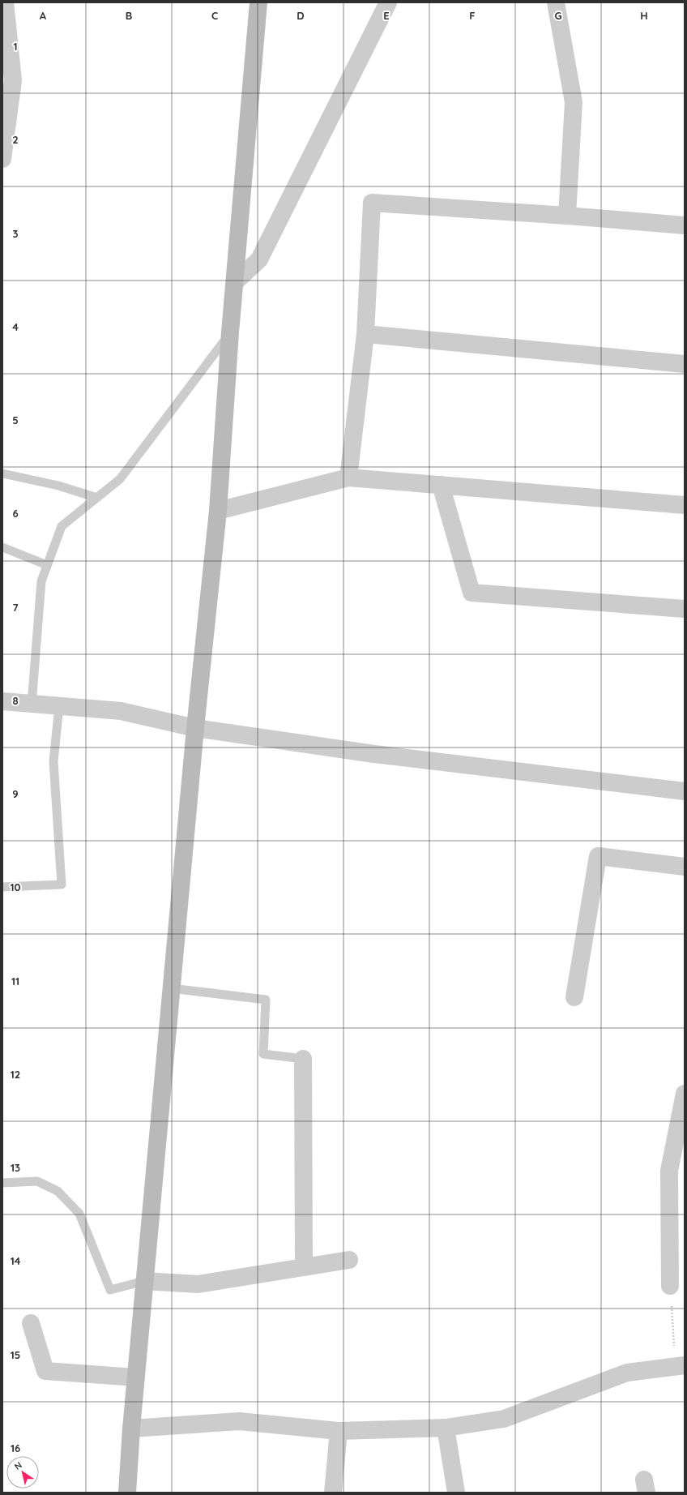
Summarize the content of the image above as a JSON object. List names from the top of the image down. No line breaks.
{"north":"top left","grid":{"columns":["A","B","C","D","E","F","G","H"],"rows":["1","2","3","4","5","6","7","8","9","10","11","12","13","14","15","16"]}}
